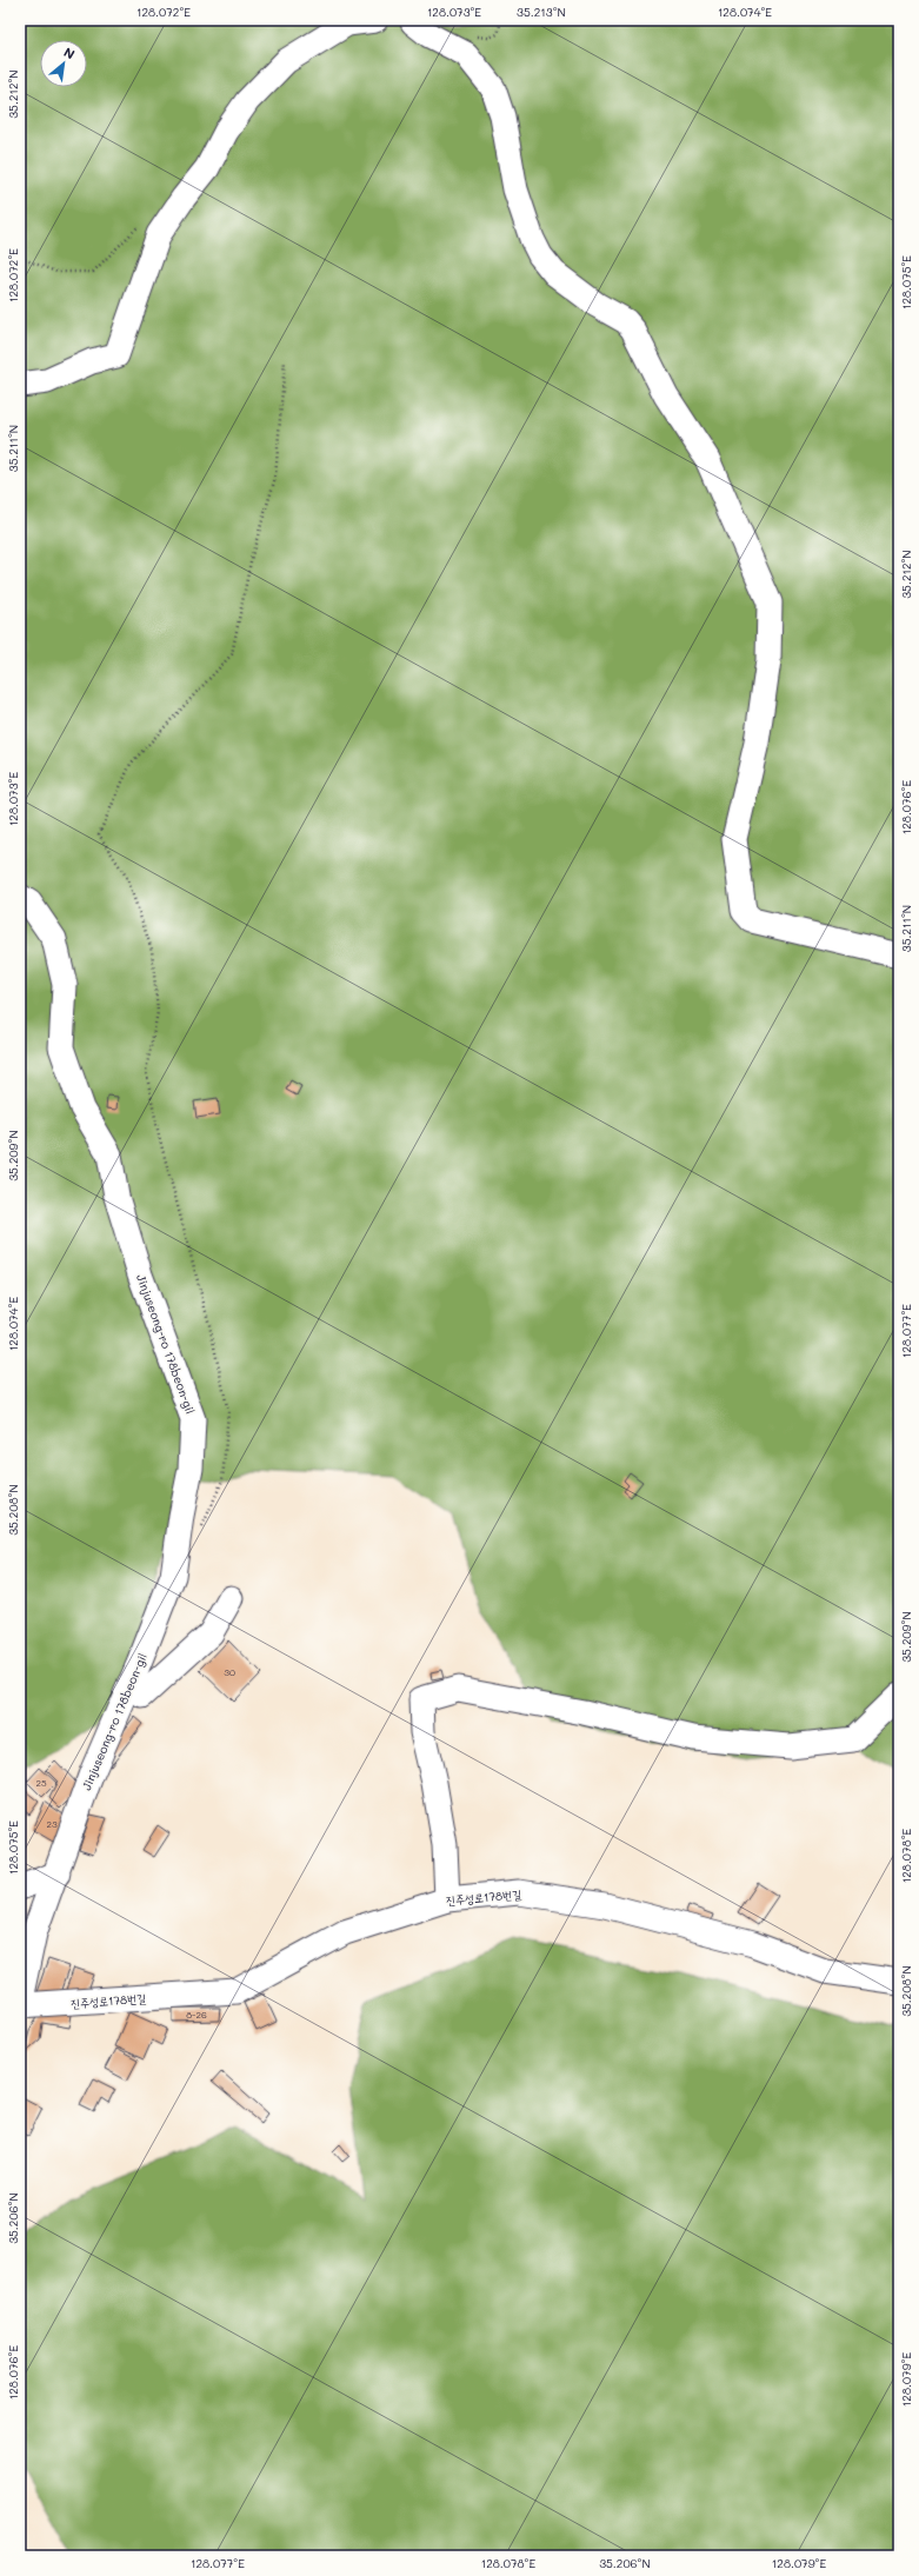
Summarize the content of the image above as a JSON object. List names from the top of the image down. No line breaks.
{"streets":{"street":["Jinjuseong-ro 178beon-gil","진주성로178번길"]},"house_numbers":["30","25","23","8-26"],"north":"top right","coordinates":["128.072°E","128.073°E","35.213°N","128.074°E","35.212°N","128.075°E","35.211°N","128.076°E","35.209°N","128.077°E","35.208°N","128.078°E","35.206°N","128.079°E"]}
